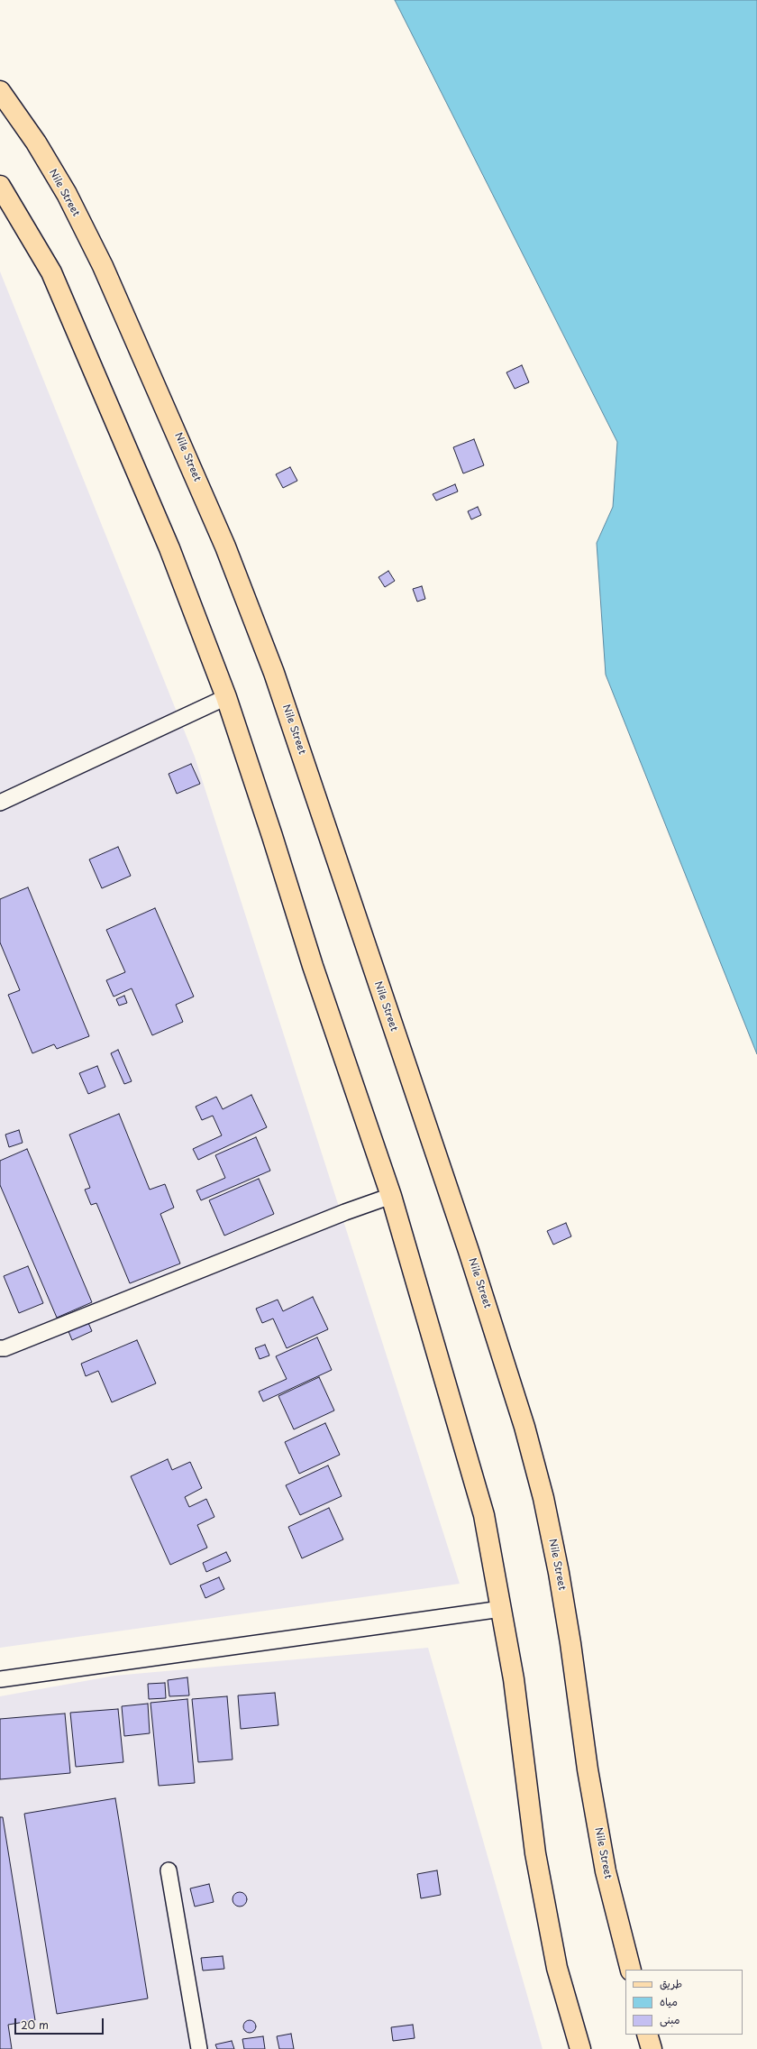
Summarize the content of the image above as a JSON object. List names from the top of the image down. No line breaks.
{"streets":{"main road":["Nile Street"]},"legend":["طريق","مياه","مبنى"],"scale_bar":"20 m"}
